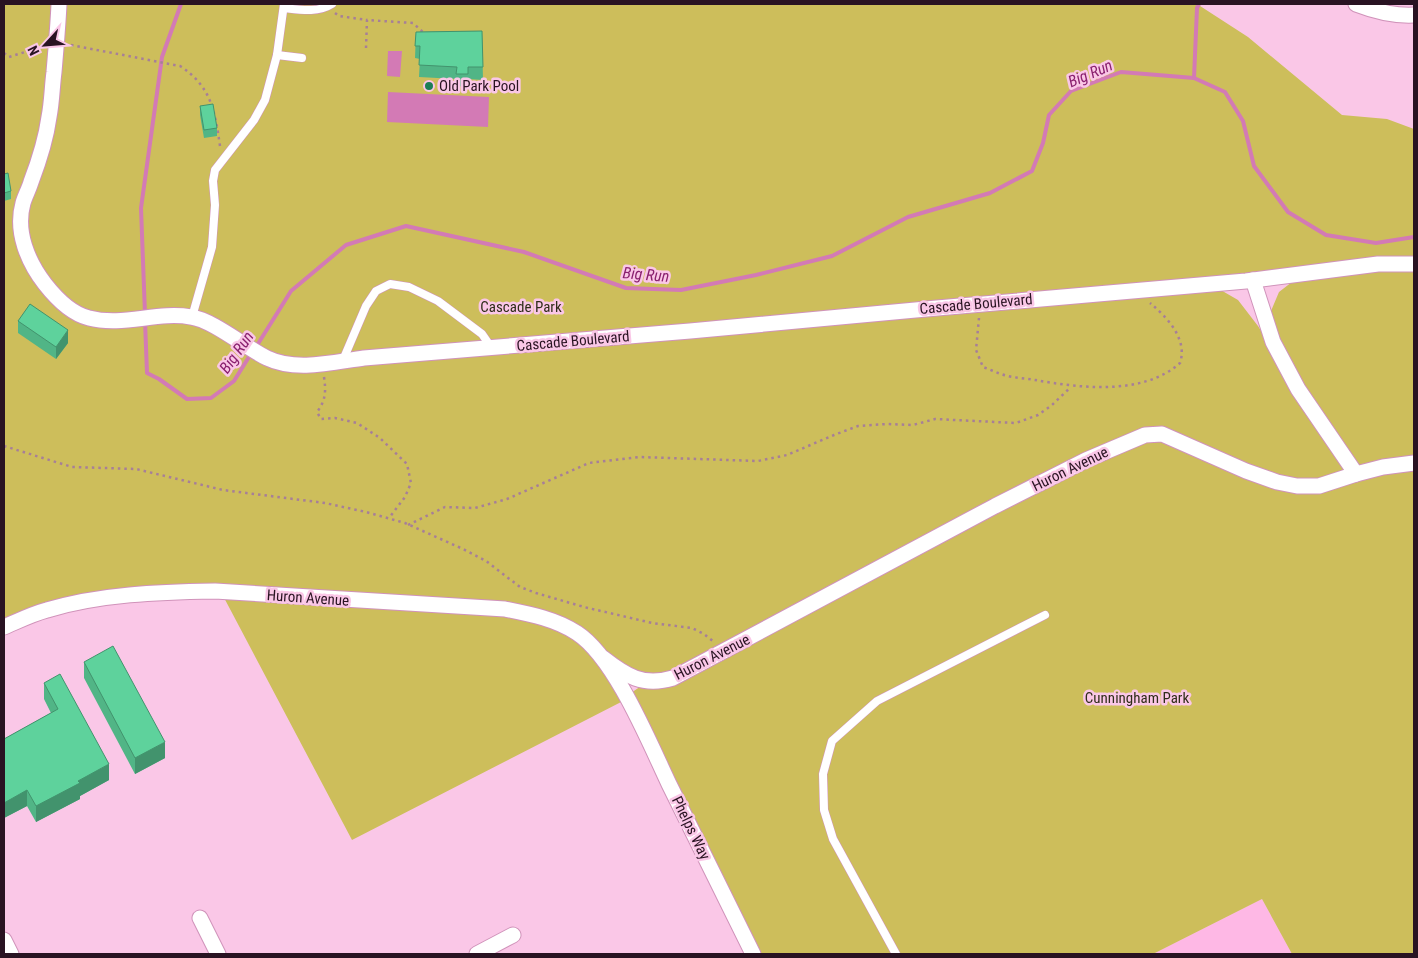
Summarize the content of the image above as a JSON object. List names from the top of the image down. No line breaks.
{"streets":{"street":["Cascade Boulevard","Huron Avenue","Phelps Way"]},"crossings":[["Huron Avenue","Phelps Way"]],"water":["Big Run"],"parks":["Cascade Park","Cunningham Park"],"places":["Old Park Pool"],"north":"bottom left"}
